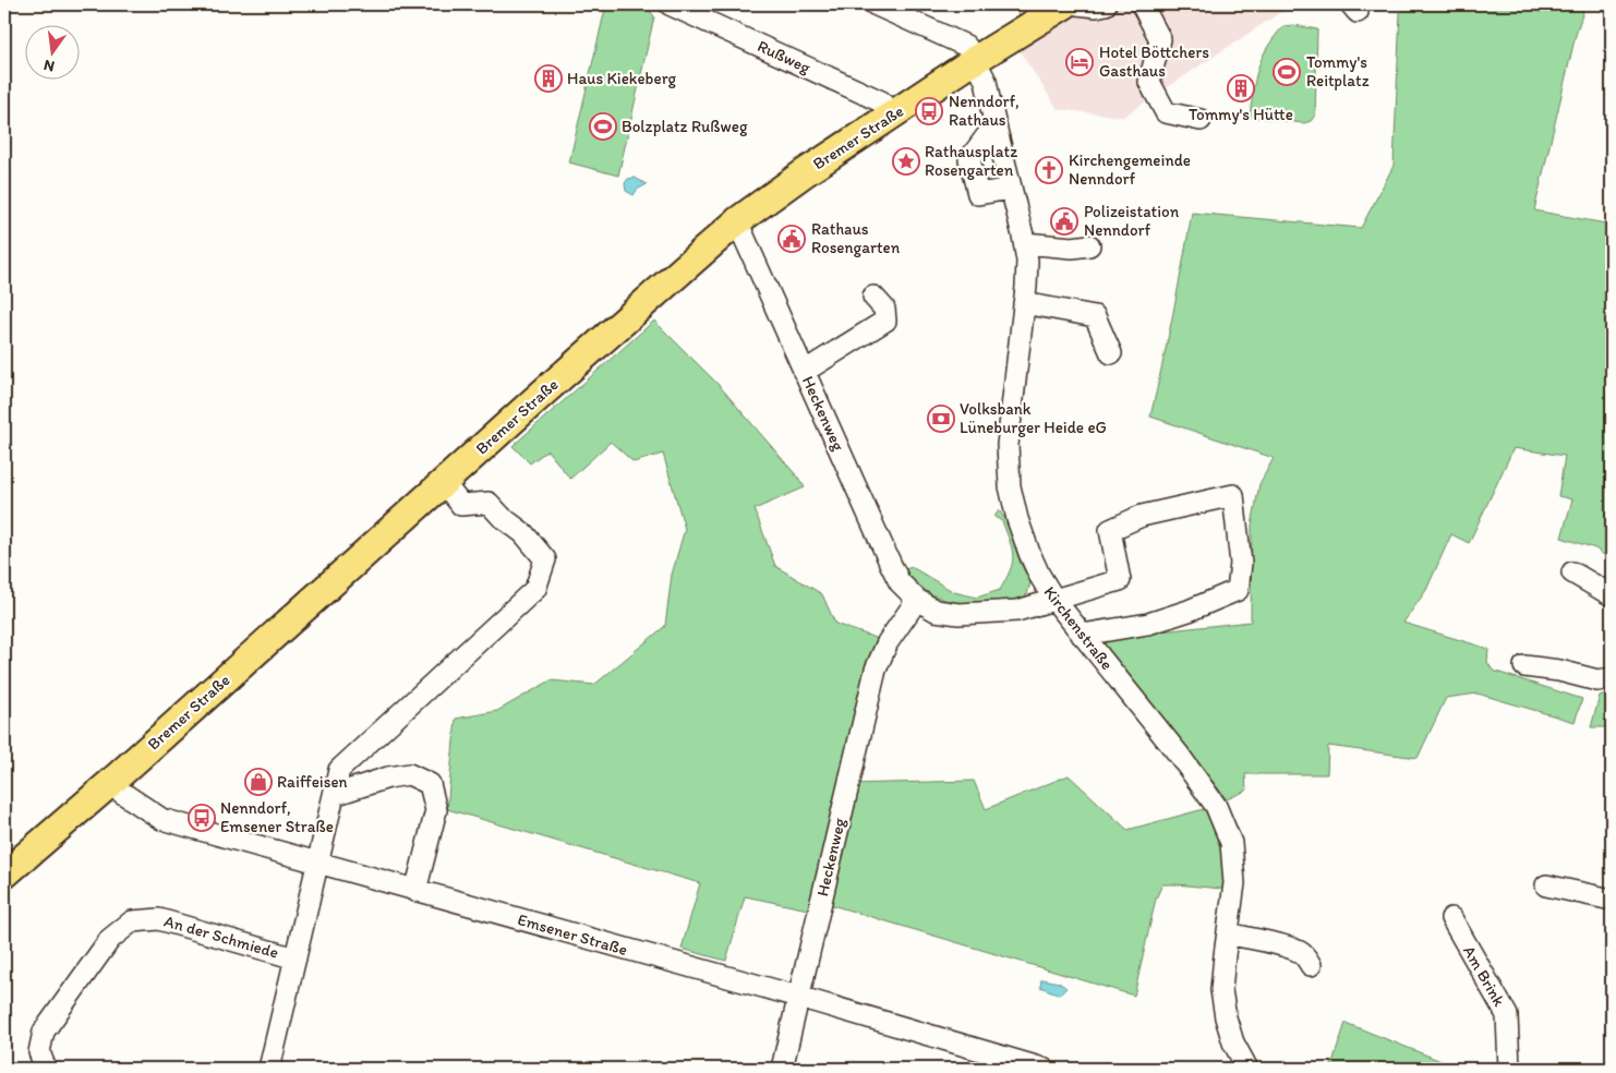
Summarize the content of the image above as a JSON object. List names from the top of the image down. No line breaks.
{"streets":{"main road":["Bremer Straße"],"street":["Rußweg","Heckenweg","Kirchenstraße","Emsener Straße","An der Schmiede","Am Brink"]},"crossings":[["Rußweg","Bremer Straße"],["Bremer Straße","Heckenweg"],["Bremer Straße","Kirchenstraße"],["Bremer Straße","Emsener Straße"],["Bremer Straße","An der Schmiede"],["Heckenweg","Kirchenstraße"],["Heckenweg","Emsener Straße"],["Emsener Straße","An der Schmiede"]],"places":{"hotel":["Hotel Böttchers Gasthaus"],"sports":["Tommy's Reitplatz","Bolzplatz Rußweg"],"building":["Haus Kiekeberg","Tommy's Hütte"],"bus stop":["Nenndorf, Rathaus","Nenndorf, Emsener Straße"],"place":["Rathausplatz Rosengarten"],"church":["Kirchengemeinde Nenndorf"],"public building":["Polizeistation Nenndorf","Rathaus Rosengarten"],"bank":["Volksbank Lüneburger Heide eG"],"shop":["Raiffeisen"]},"north":"bottom"}
